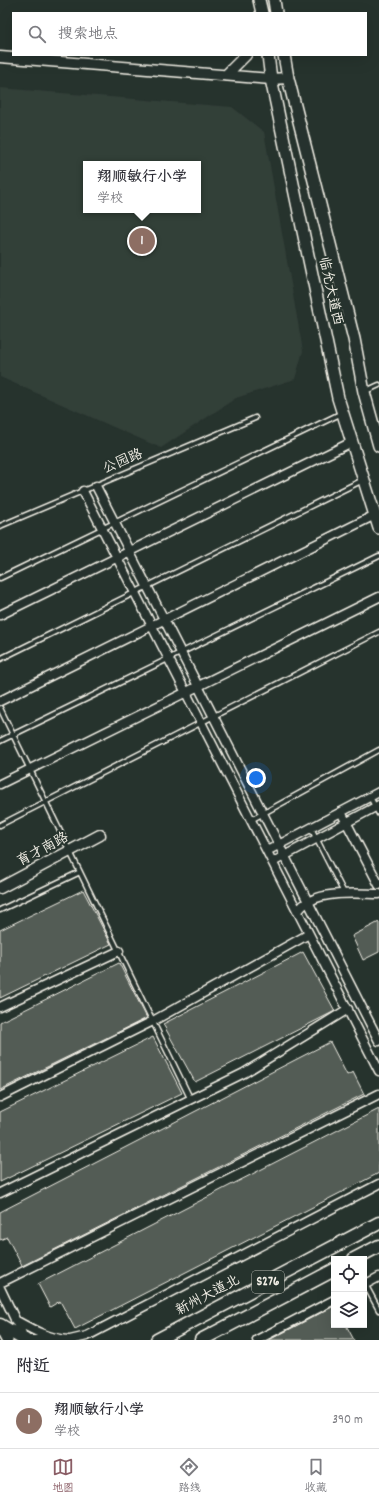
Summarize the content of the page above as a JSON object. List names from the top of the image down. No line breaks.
{"streets":{"main road":["临允大道西","S276","新州大道北"],"street":["育才南路"],"lane":["公园路"]},"page":{"search":"搜索地点","popup":["翔顺敏行小学","学校"],"pins":"1","heading":"附近","list":[{"mark":"1","name":"翔顺敏行小学","note":"学校","value":"390 m"}],"nav":["地图","路线","收藏"]}}
